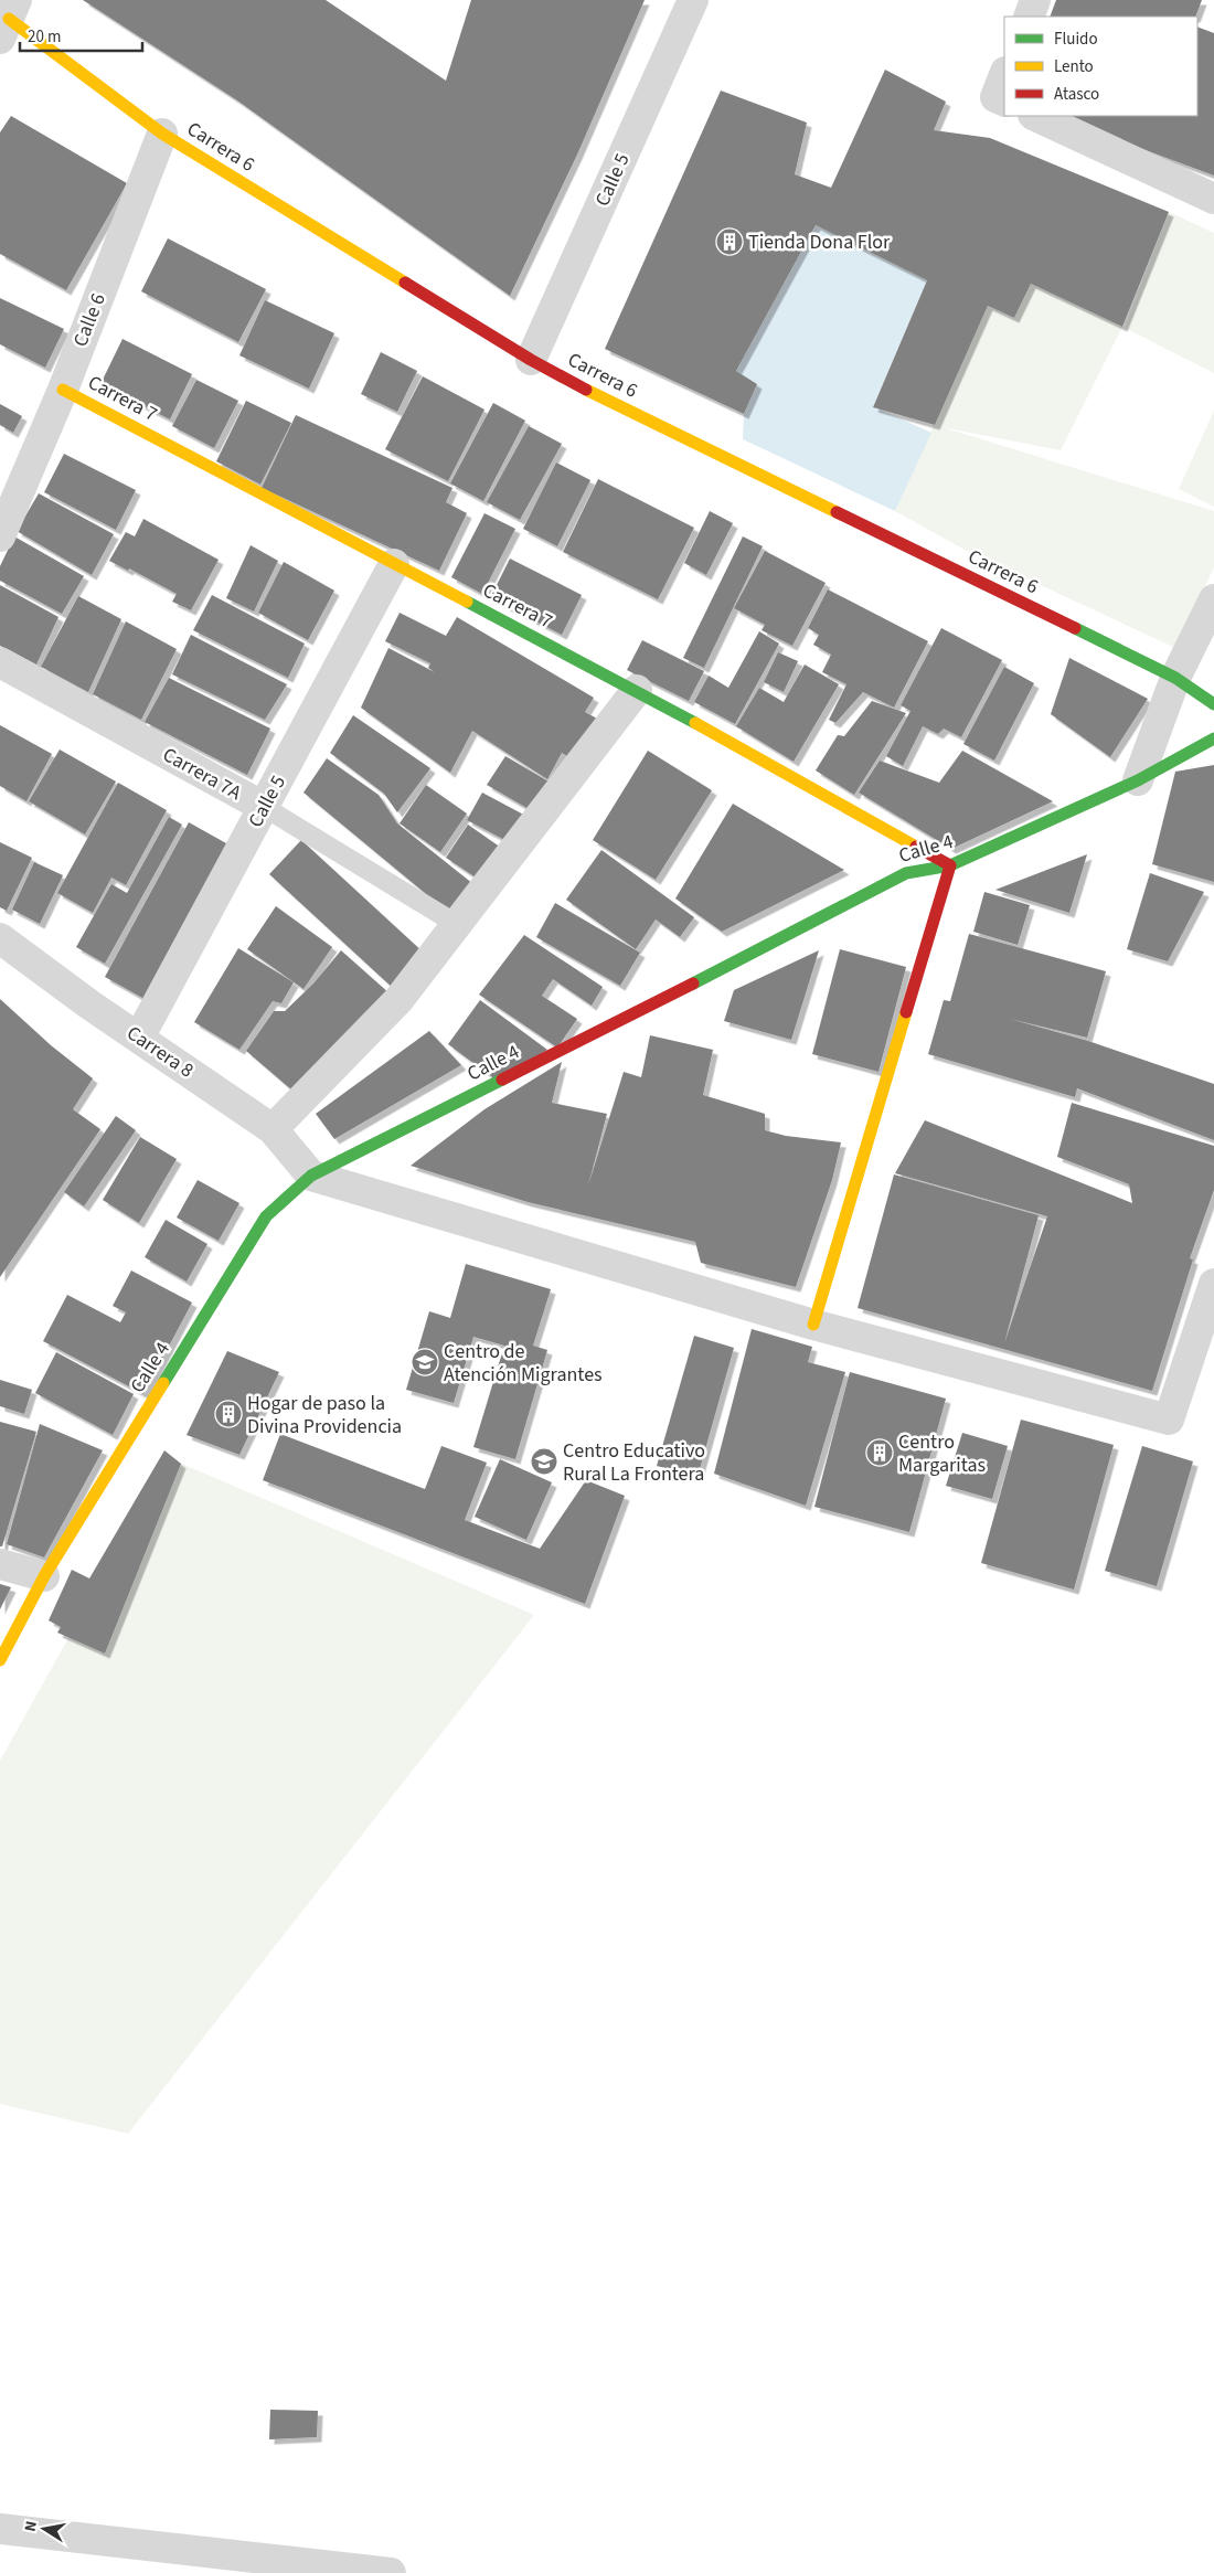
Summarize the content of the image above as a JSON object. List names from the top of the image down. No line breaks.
{"streets":{"street":["Carrera 6","Calle 5","Calle 6","Carrera 7","Carrera 7A","Calle 4","Carrera 8"]},"crossings":[["Carrera 6","Calle 5"],["Carrera 6","Calle 6"],["Calle 5","Carrera 7"],["Calle 5","Carrera 7A"],["Calle 5","Carrera 8"],["Calle 6","Carrera 7"],["Carrera 7","Calle 4"],["Calle 4","Carrera 8"]],"places":{"building":["Tienda Dona Flor","Hogar de paso la Divina Providencia","Centro Margaritas"],"school or university":["Centro de Atención Migrantes","Centro Educativo Rural La Frontera"]},"legend":["Fluido","Lento","Atasco"],"scale_bar":"20 m","north":"left"}
